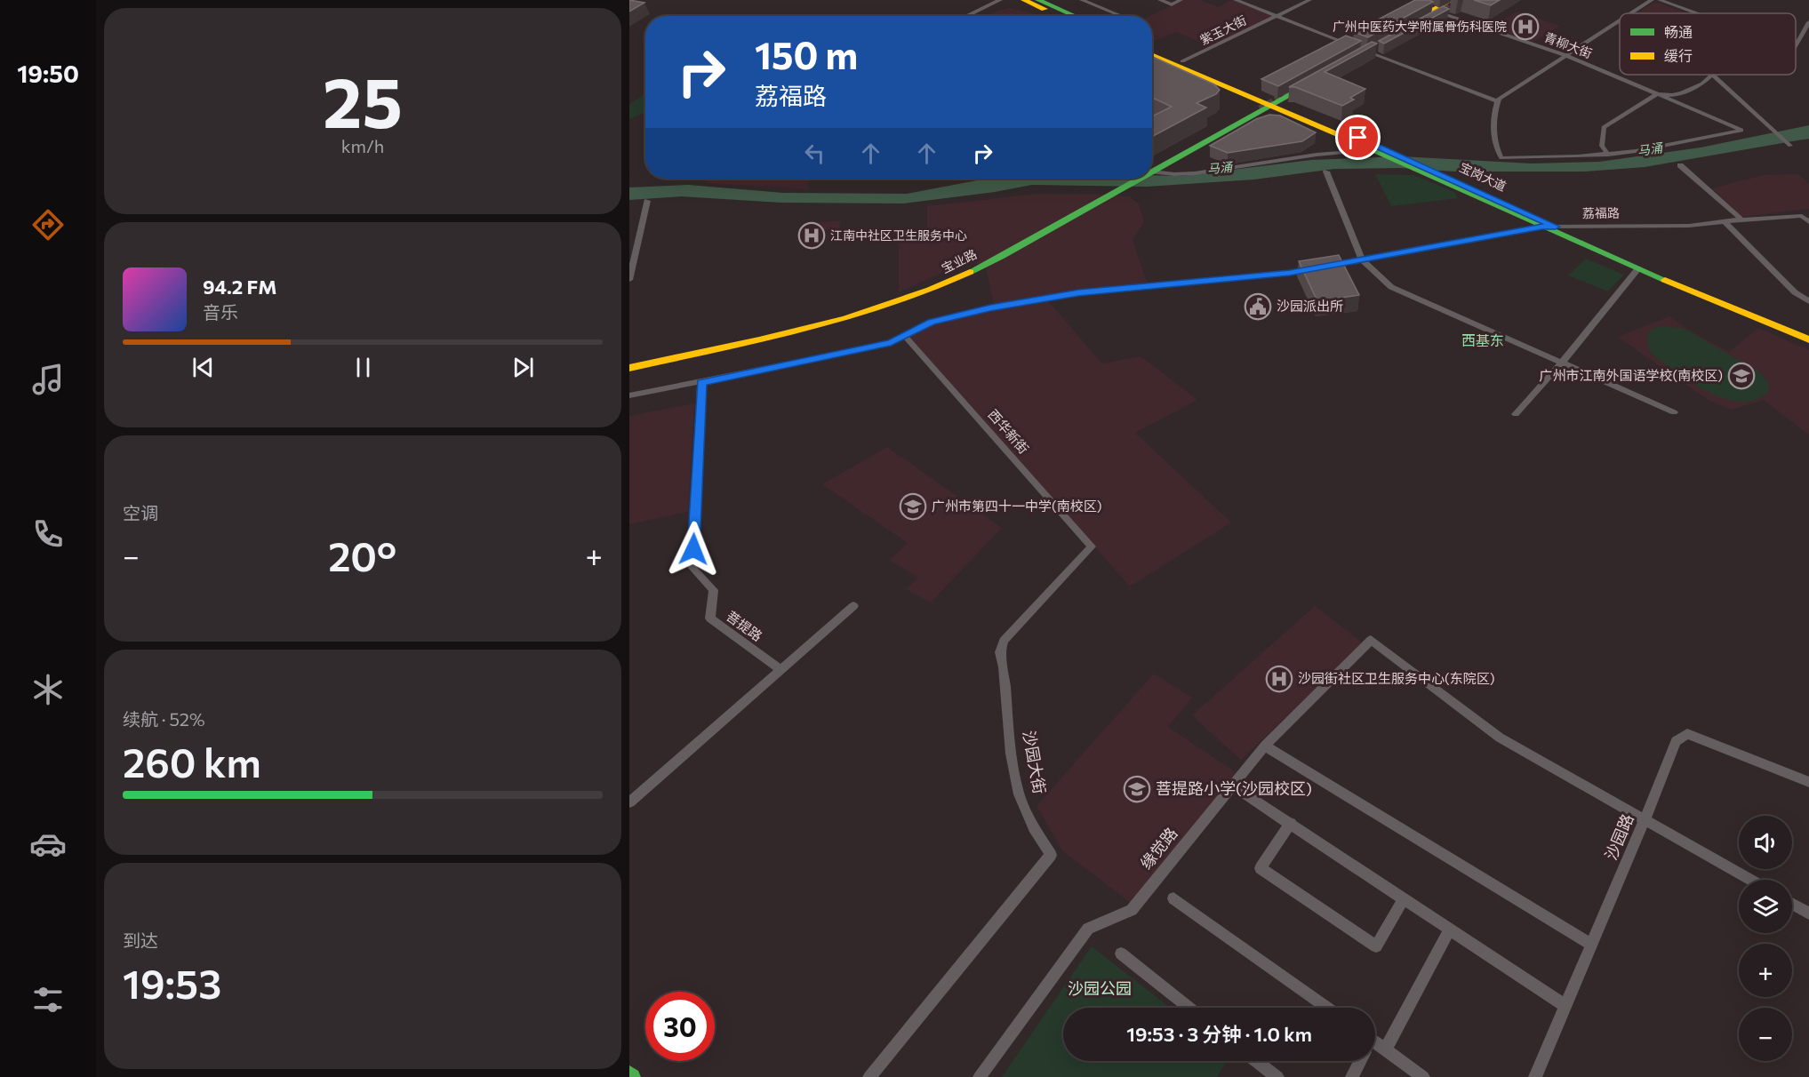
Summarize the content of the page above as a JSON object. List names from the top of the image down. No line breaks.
{"streets":{"main road":["宝岗大道","宝业路"],"street":["紫玉大街","青柳大街","荔福路","西华新街","菩提路","沙园大街","沙园路","缘觉路"]},"crossings":[["紫玉大街","宝岗大道"],["宝岗大道","荔福路"],["宝岗大道","宝业路"],["荔福路","西华新街"],["荔福路","菩提路"],["西华新街","沙园大街"],["沙园路","缘觉路"]],"districts":["西基东"],"water":["马涌"],"parks":["沙园公园"],"places":{"hospital":["广州中医药大学附属骨伤科医院","江南中社区卫生服务中心","沙园街社区卫生服务中心(东院区)"],"public building":["沙园派出所"],"school or university":["广州市江南外国语学校(南校区)","广州市第四十一中学(南校区)","菩提路小学(沙园校区)"]},"legend":["畅通","缓行"],"page":{"tabs":"19:50","tile":[["25","km/h"],"空调",["续航 · 52%","260 km"],["到达","19:53"]],"turn":["150 m","荔福路"],"song":["94.2 FM","音乐"],"heat":["−","20°","+"],"map_buttons":["+","−"],"limit":"30","trip":"19:53 · 3 分钟 · 1.0 km"}}
